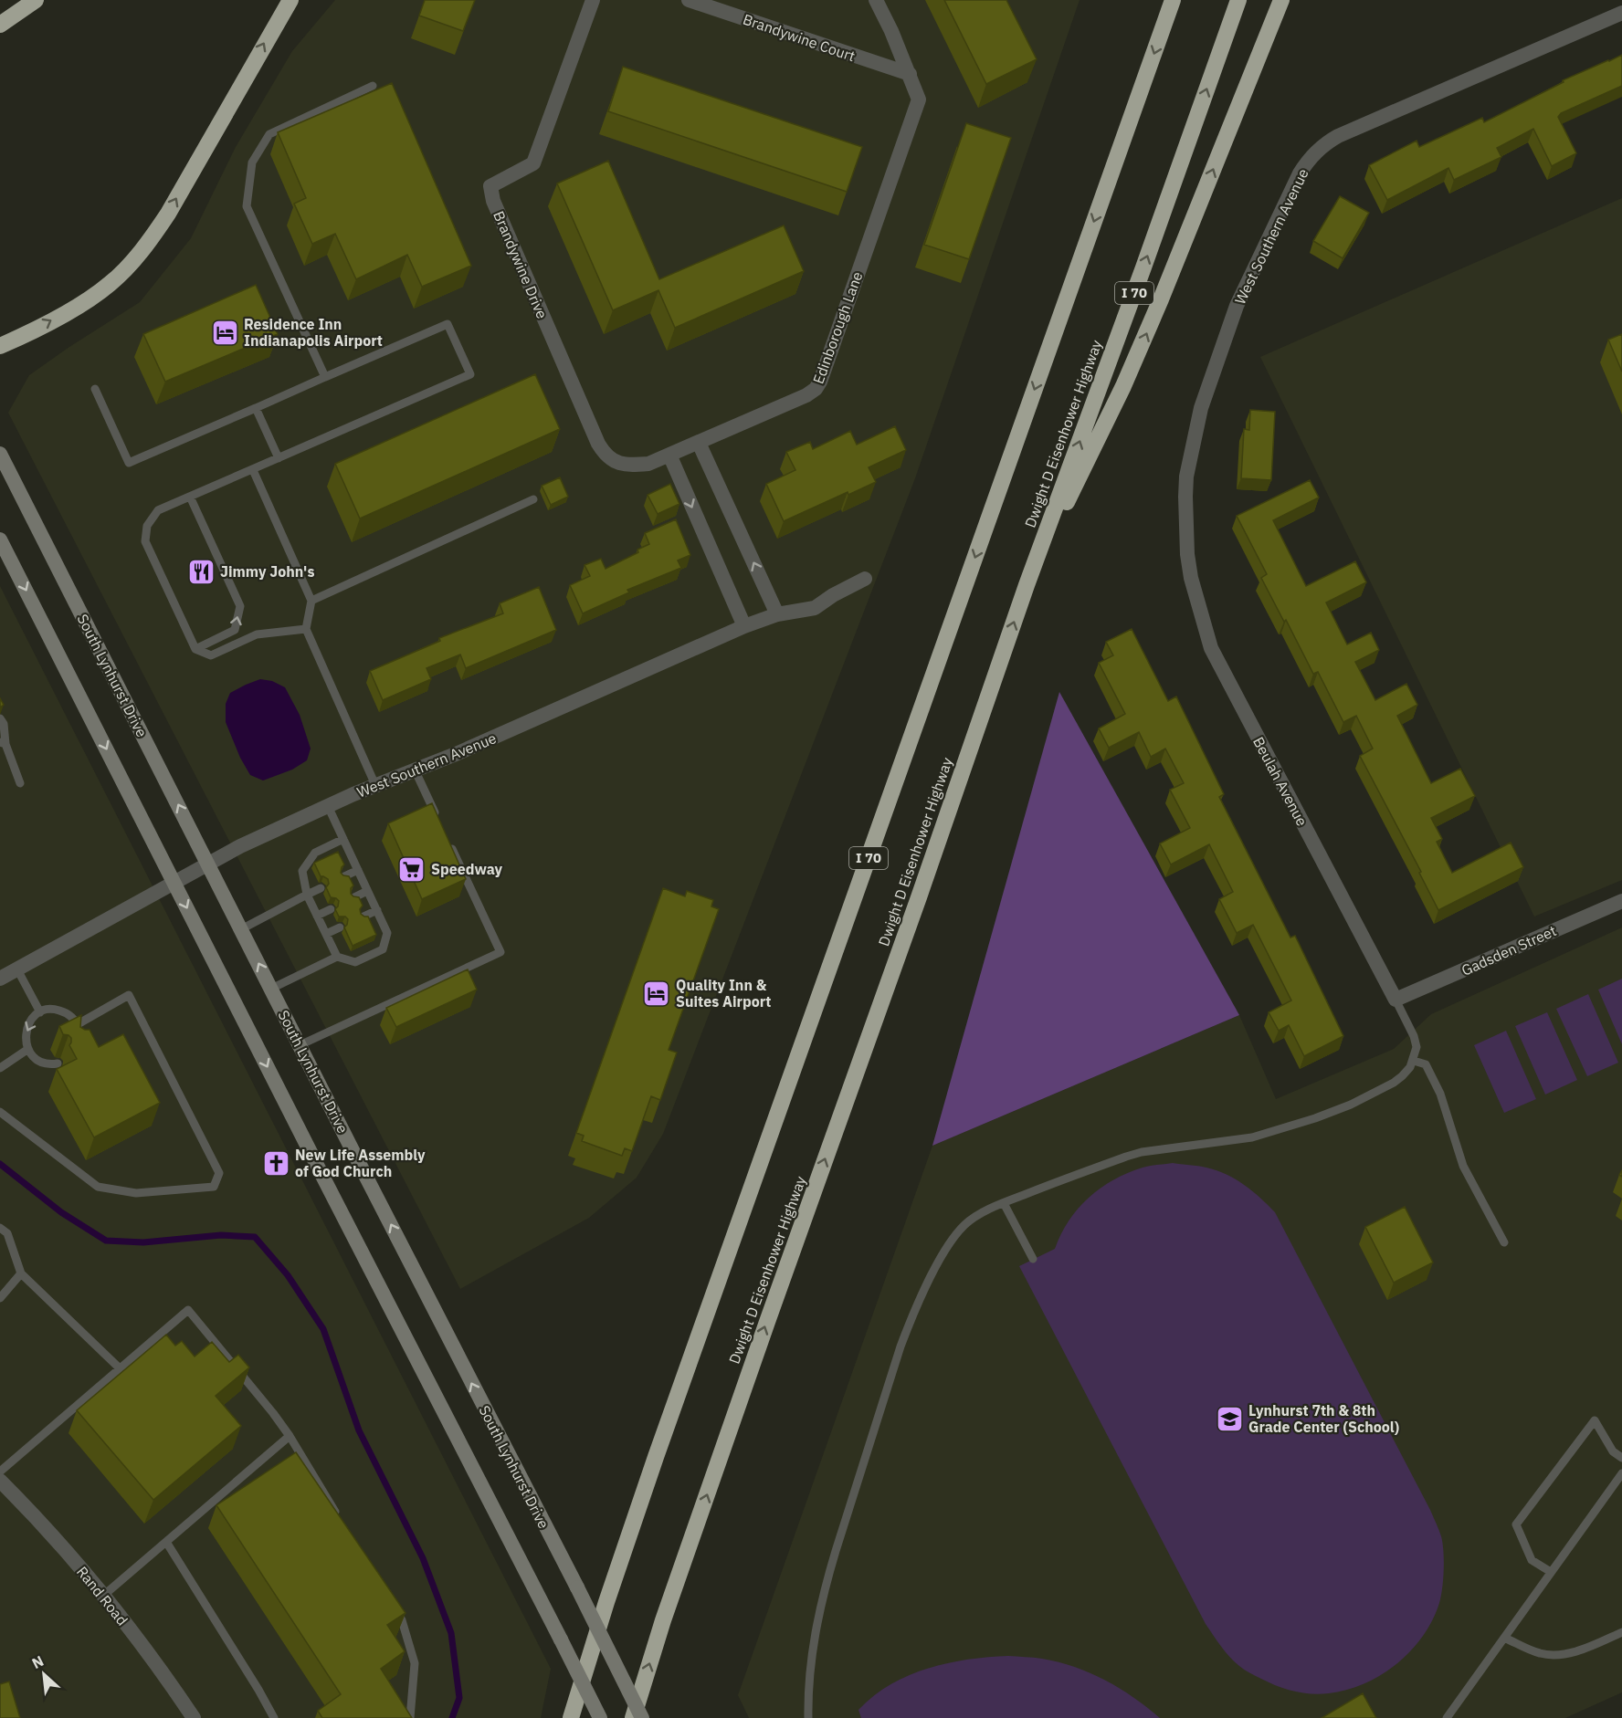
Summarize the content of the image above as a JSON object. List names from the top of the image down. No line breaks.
{"streets":{"highway":["I 70","Dwight D Eisenhower Highway"],"main road":["South Lynhurst Drive"],"street":["Brandywine Court","West Southern Avenue","Brandywine Drive","Edinborough Lane","Beulah Avenue","Gadsden Street","Rand Road"]},"crossings":[["Brandywine Court","Edinborough Lane"],["West Southern Avenue","South Lynhurst Drive"],["West Southern Avenue","Beulah Avenue"],["Brandywine Drive","Edinborough Lane"],["Beulah Avenue","Gadsden Street"]],"places":{"hotel":["Residence Inn Indianapolis Airport","Quality Inn & Suites Airport"],"restaurant":["Jimmy John's"],"supermarket":["Speedway"],"church":["New Life Assembly of God Church"],"school or university":["Lynhurst 7th & 8th Grade Center (School)"]},"north":"top left"}
